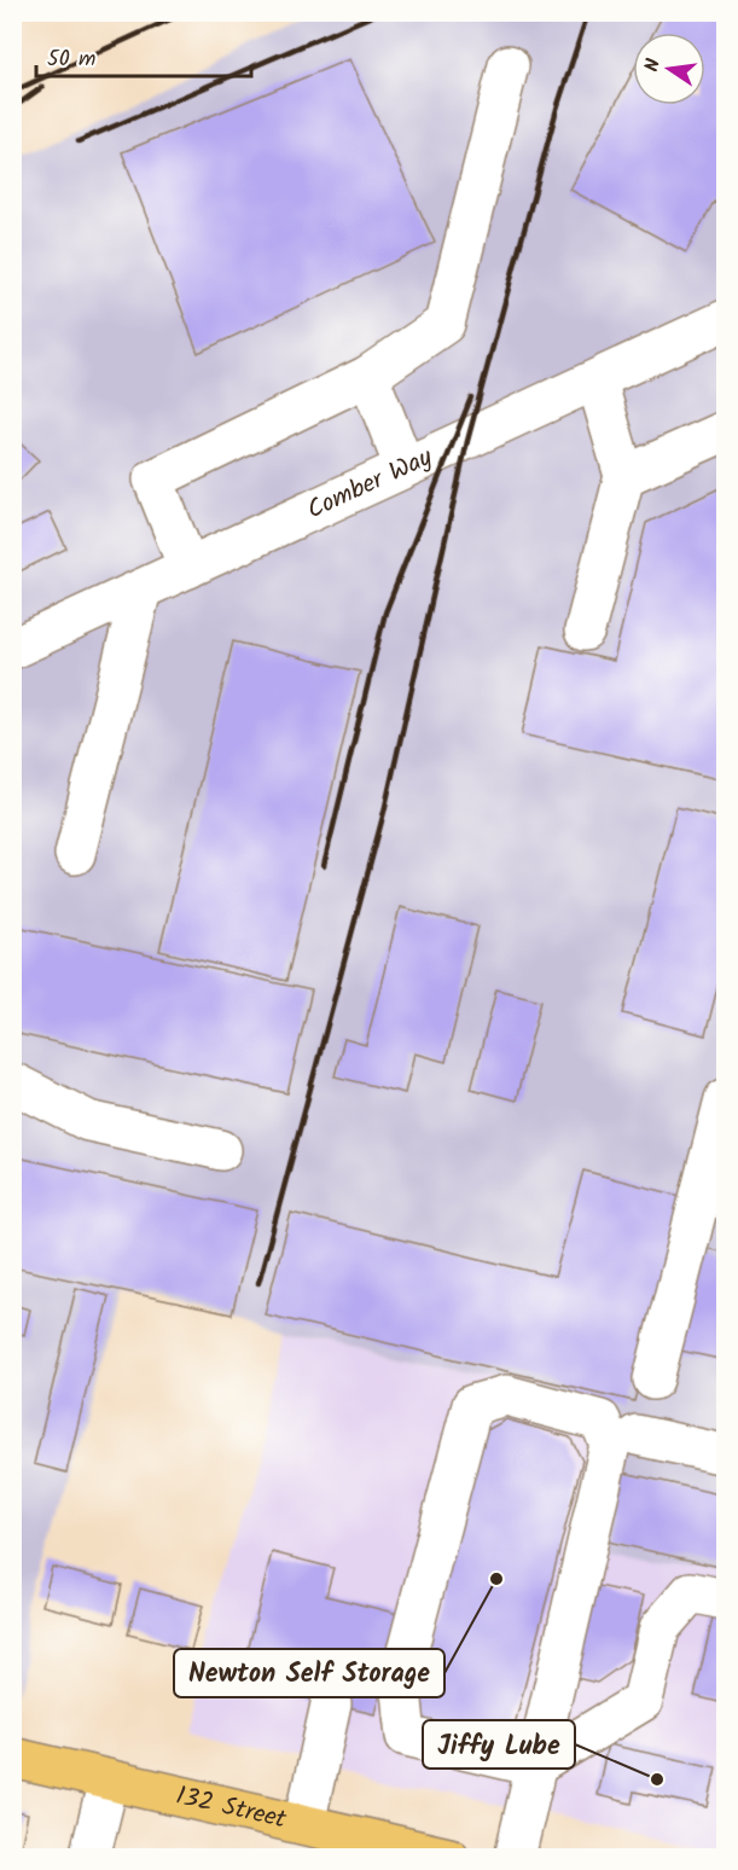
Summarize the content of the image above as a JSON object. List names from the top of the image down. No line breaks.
{"streets":{"main road":["132 Street"],"street":["Comber Way"]},"places":["Newton Self Storage","Jiffy Lube"],"scale_bar":"50 m","north":"left"}
